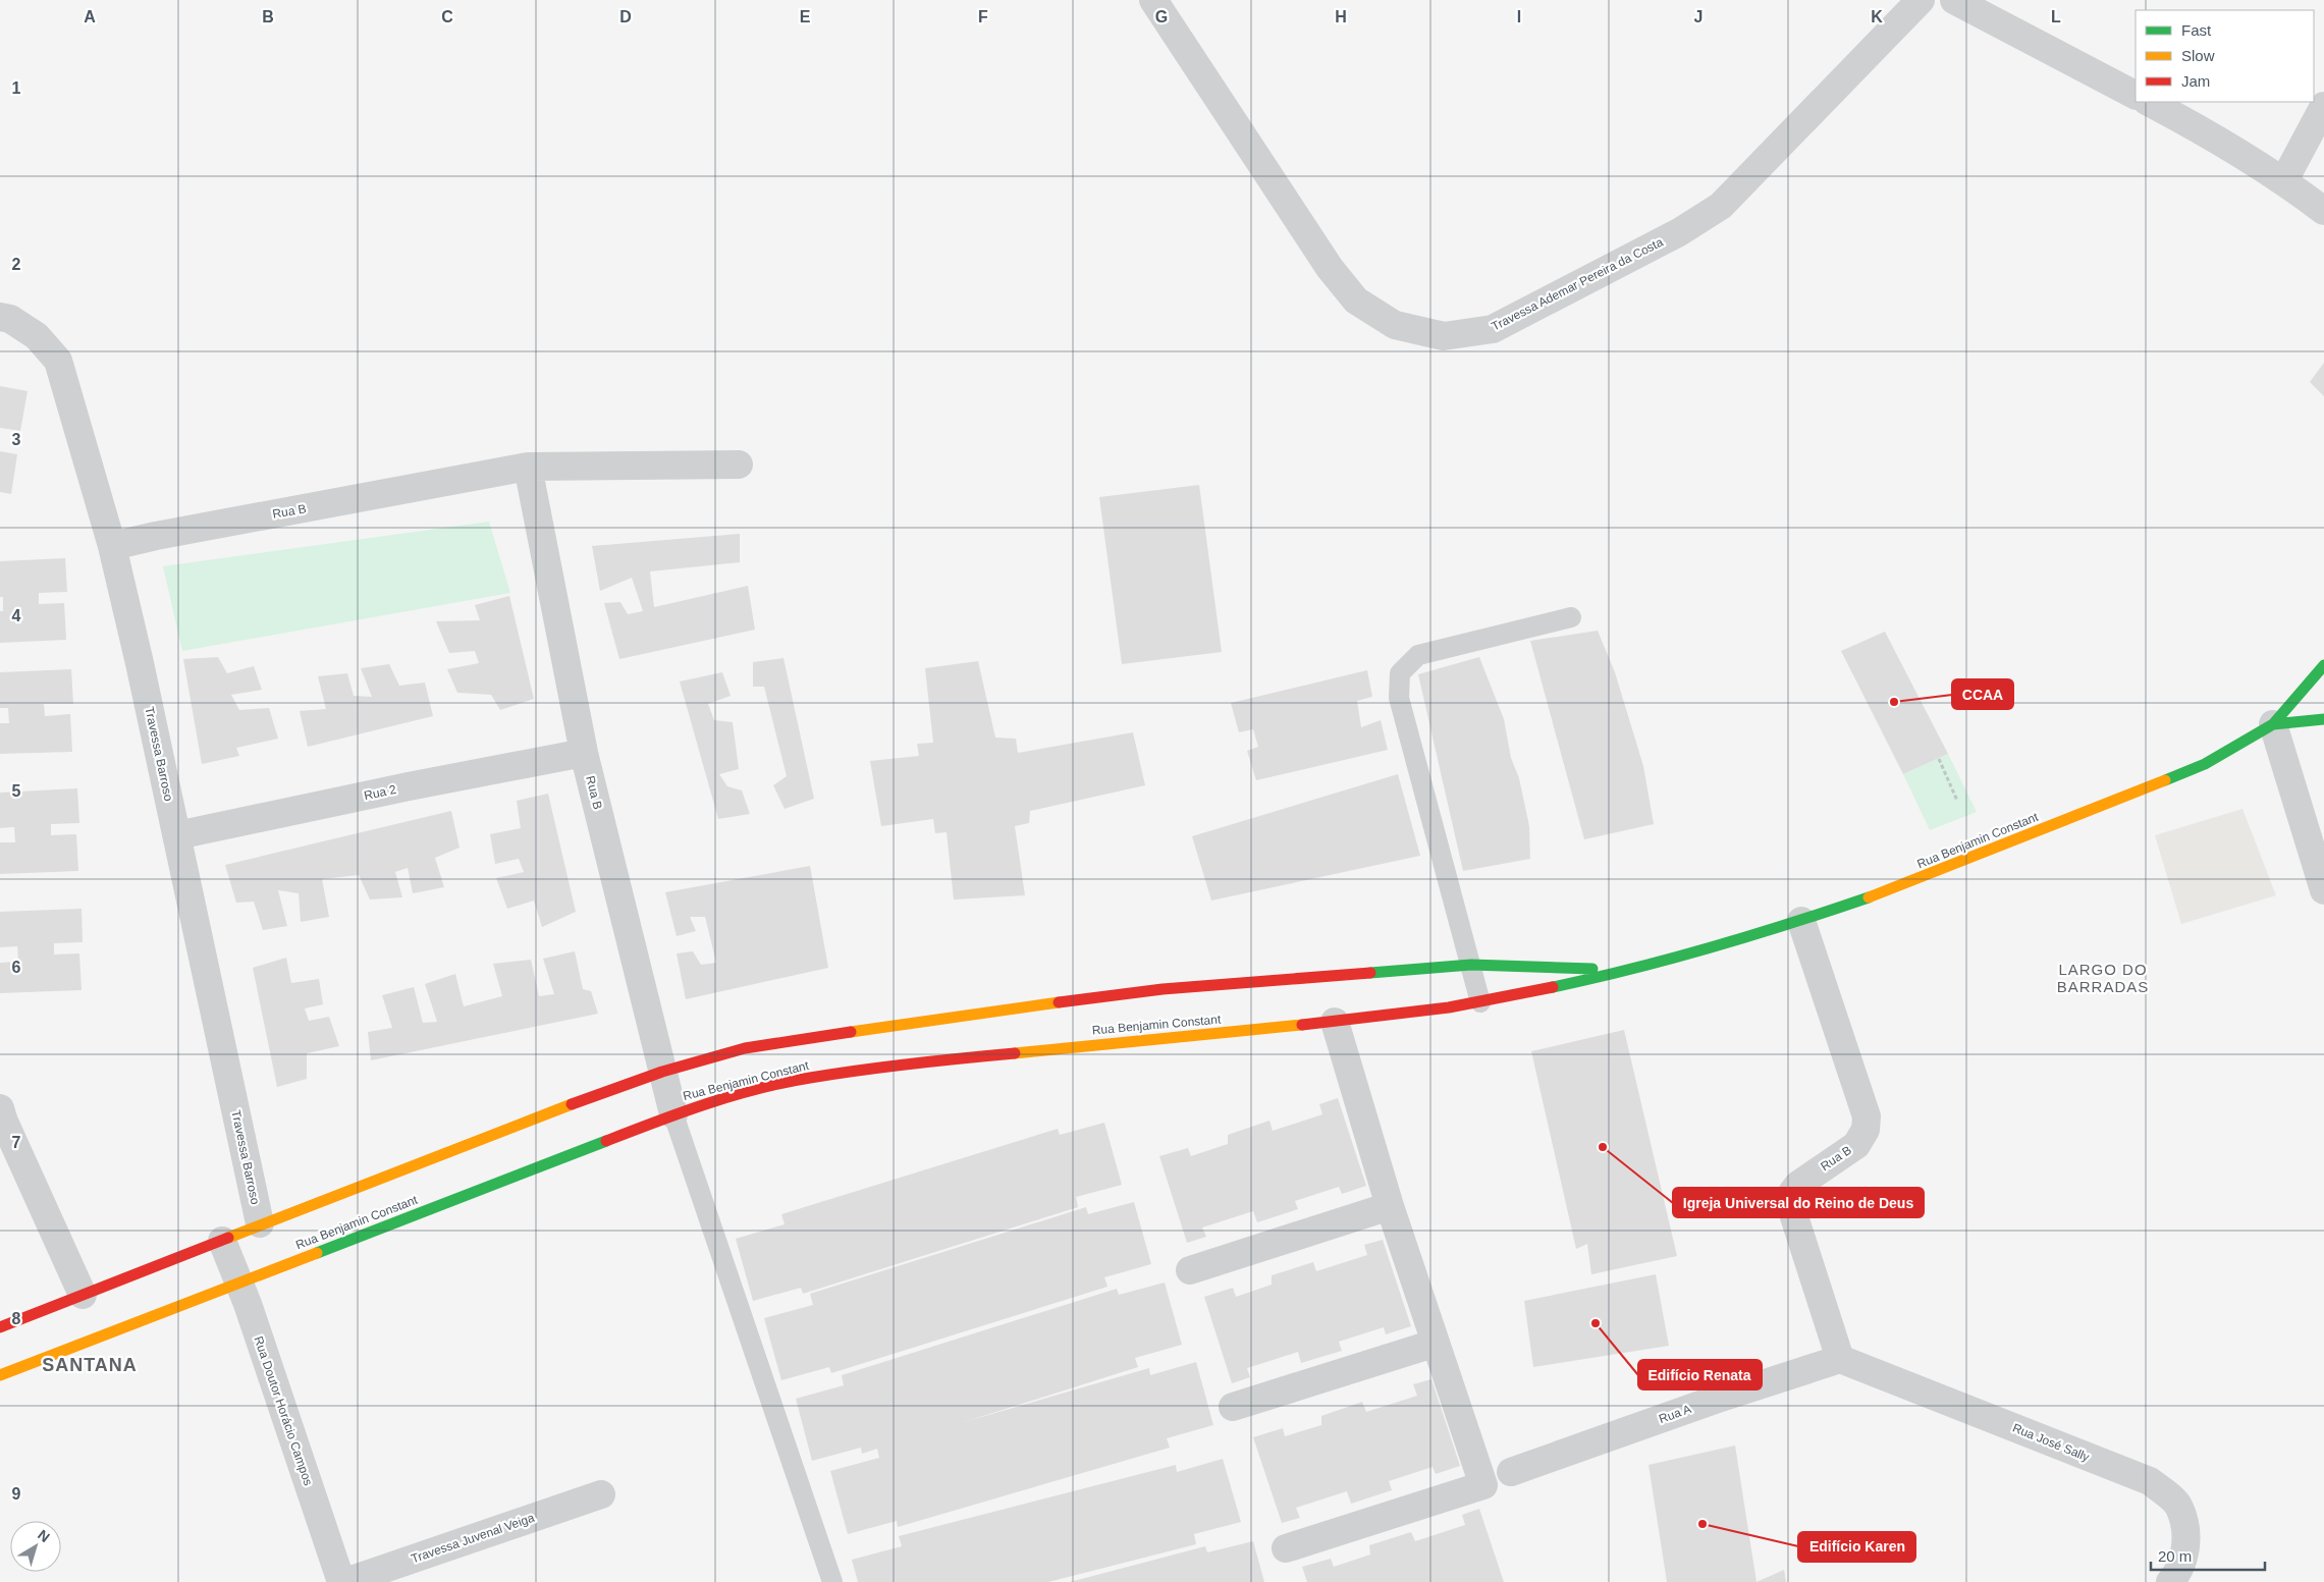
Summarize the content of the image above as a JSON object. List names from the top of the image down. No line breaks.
{"streets":{"main road":["Rua Benjamin Constant"],"street":["Travessa Ademar Pereira da Costa","Rua B","Travessa Barroso","Rua 2","Rua Doutor Horácio Campos","Rua A","Rua José Sally","Travessa Juvenal Veiga"]},"crossings":[["Rua B","Travessa Barroso"],["Rua B","Rua 2"],["Rua B","Rua Benjamin Constant"],["Rua B","Rua A"],["Rua B","Rua José Sally"],["Travessa Barroso","Rua 2"],["Travessa Barroso","Rua Benjamin Constant"],["Rua Benjamin Constant","Rua Doutor Horácio Campos"],["Rua A","Rua José Sally"]],"districts":["LARGO DO BARRADAS","SANTANA"],"places":["CCAA","Igreja Universal do Reino de Deus","Edifício Renata","Edifício Karen"],"legend":["Fast","Slow","Jam"],"scale_bar":"20 m","north":"top right","grid":{"columns":["A","B","C","D","E","F","G","H","I","J","K","L"],"rows":["1","2","3","4","5","6","7","8","9"]}}
